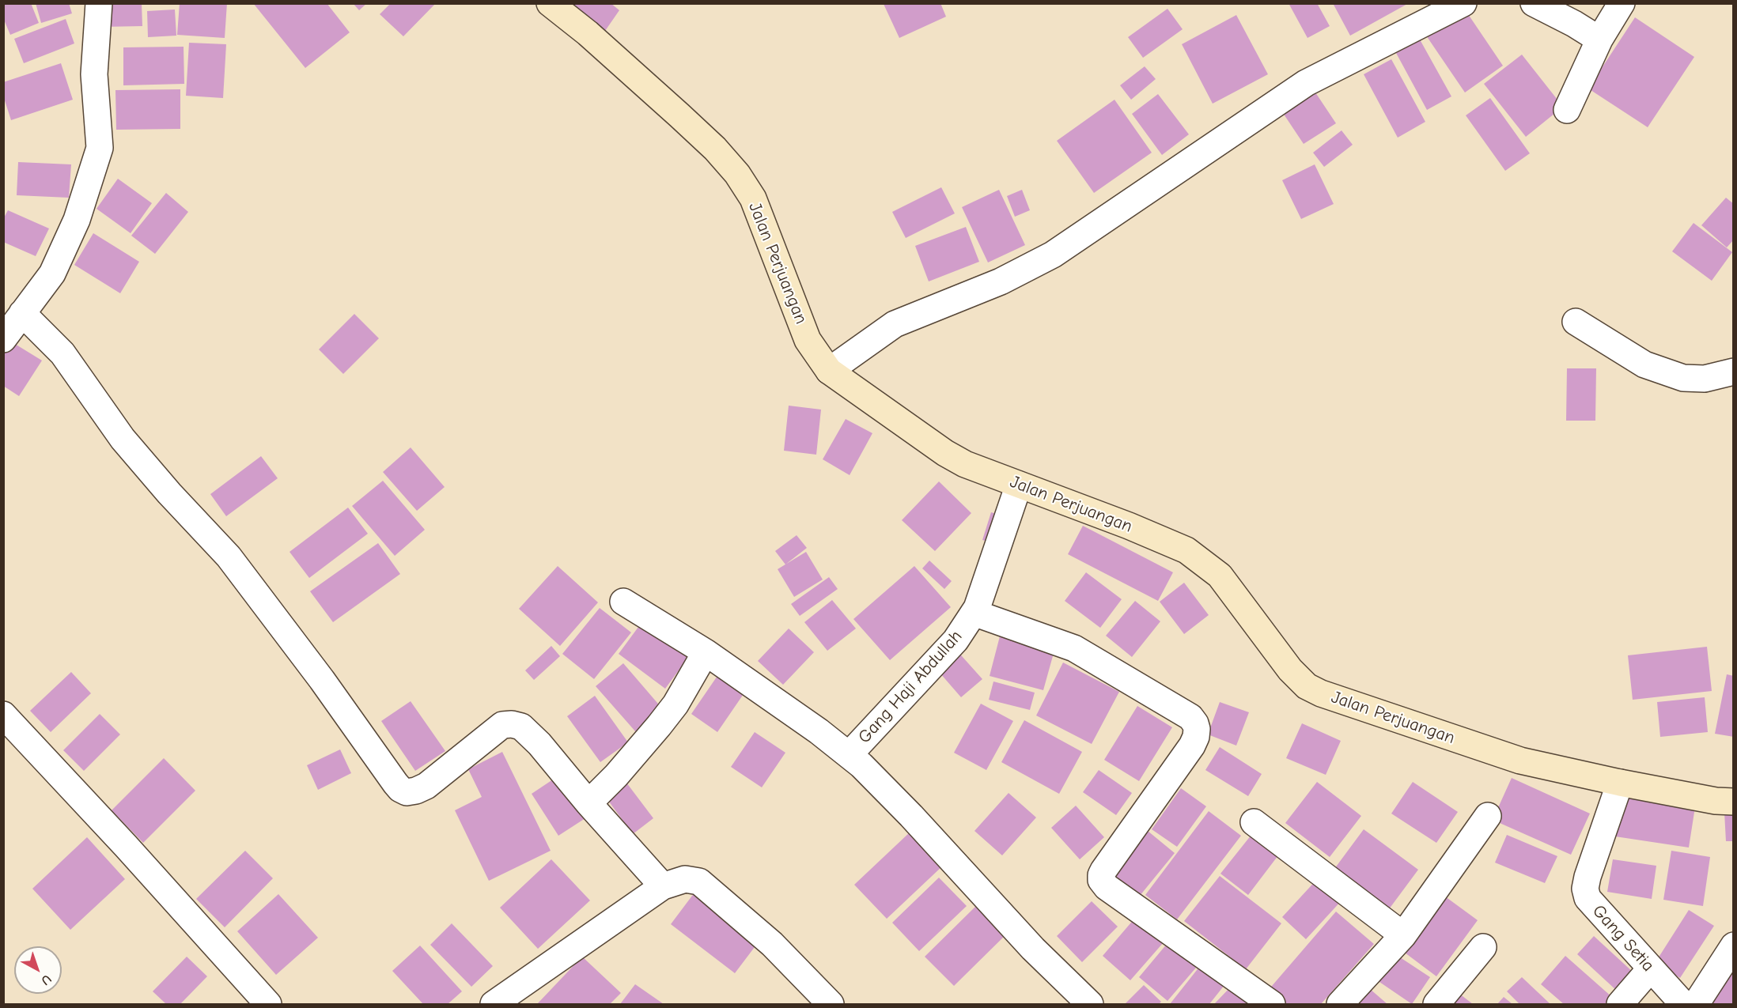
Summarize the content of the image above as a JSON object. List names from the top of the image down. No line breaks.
{"streets":{"street":["Jalan Perjuangan","Gang Haji Abdullah","Gang Setia"]},"crossings":[["Jalan Perjuangan","Gang Haji Abdullah"],["Jalan Perjuangan","Gang Setia"]],"north":"bottom right"}
